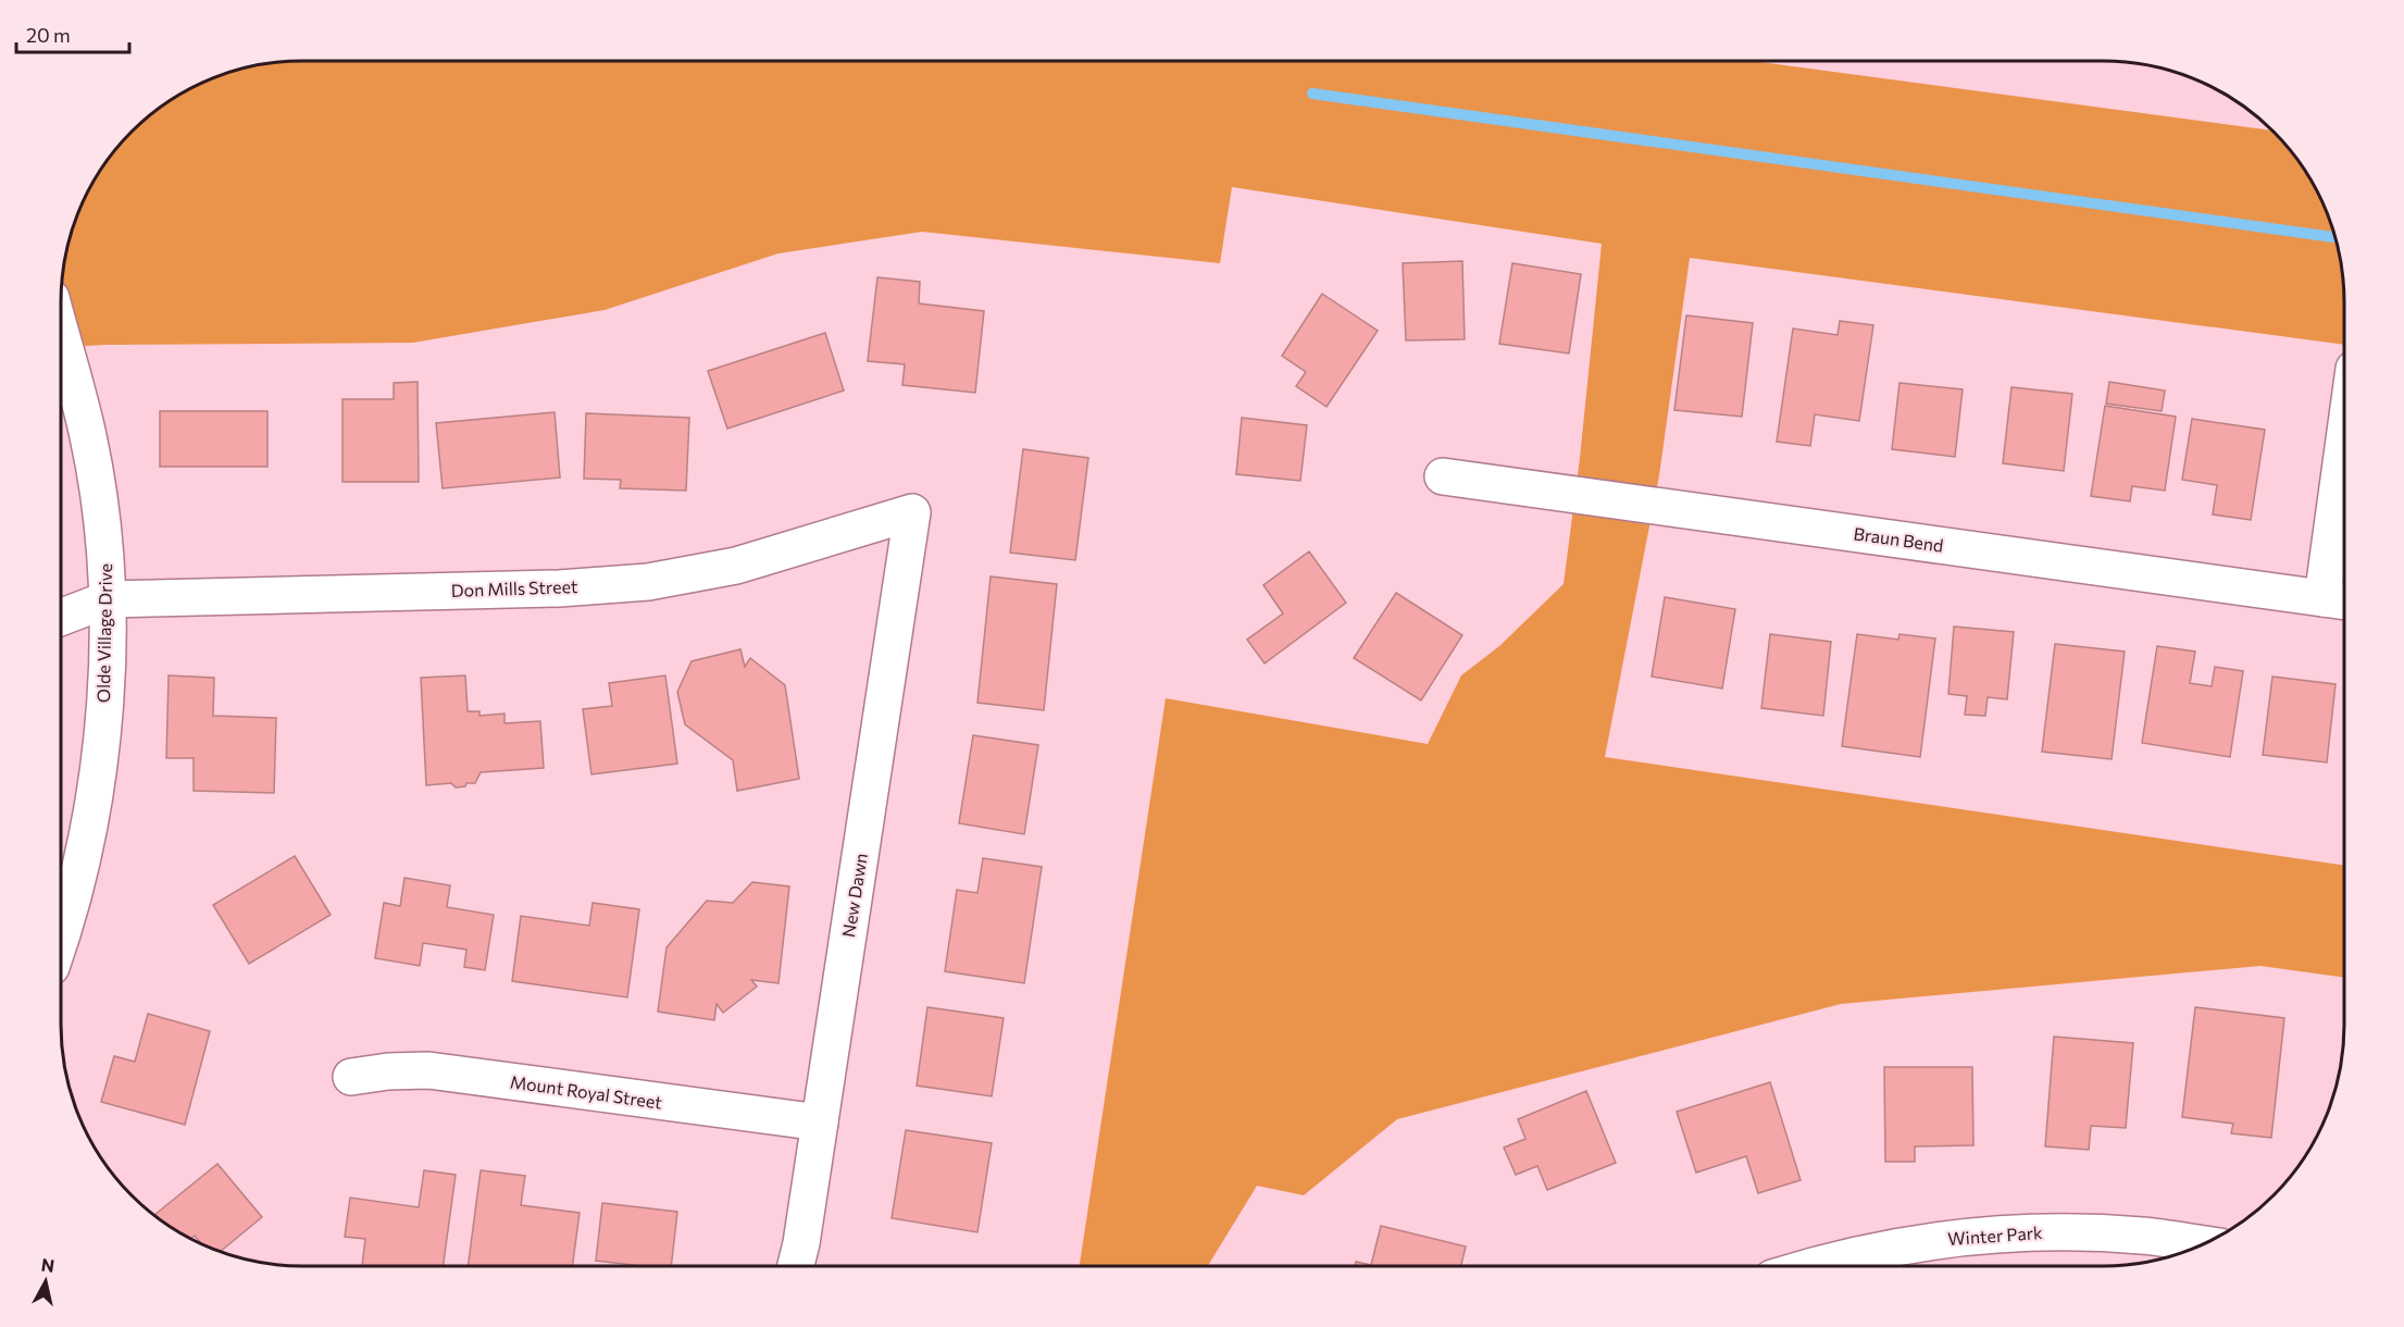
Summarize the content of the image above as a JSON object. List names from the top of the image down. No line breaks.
{"streets":{"street":["Braun Bend","Don Mills Street","Olde Village Drive","New Dawn","Mount Royal Street","Winter Park"]},"crossings":[["Don Mills Street","Olde Village Drive"],["Don Mills Street","New Dawn"],["New Dawn","Mount Royal Street"]],"scale_bar":"20 m","north":"top"}
